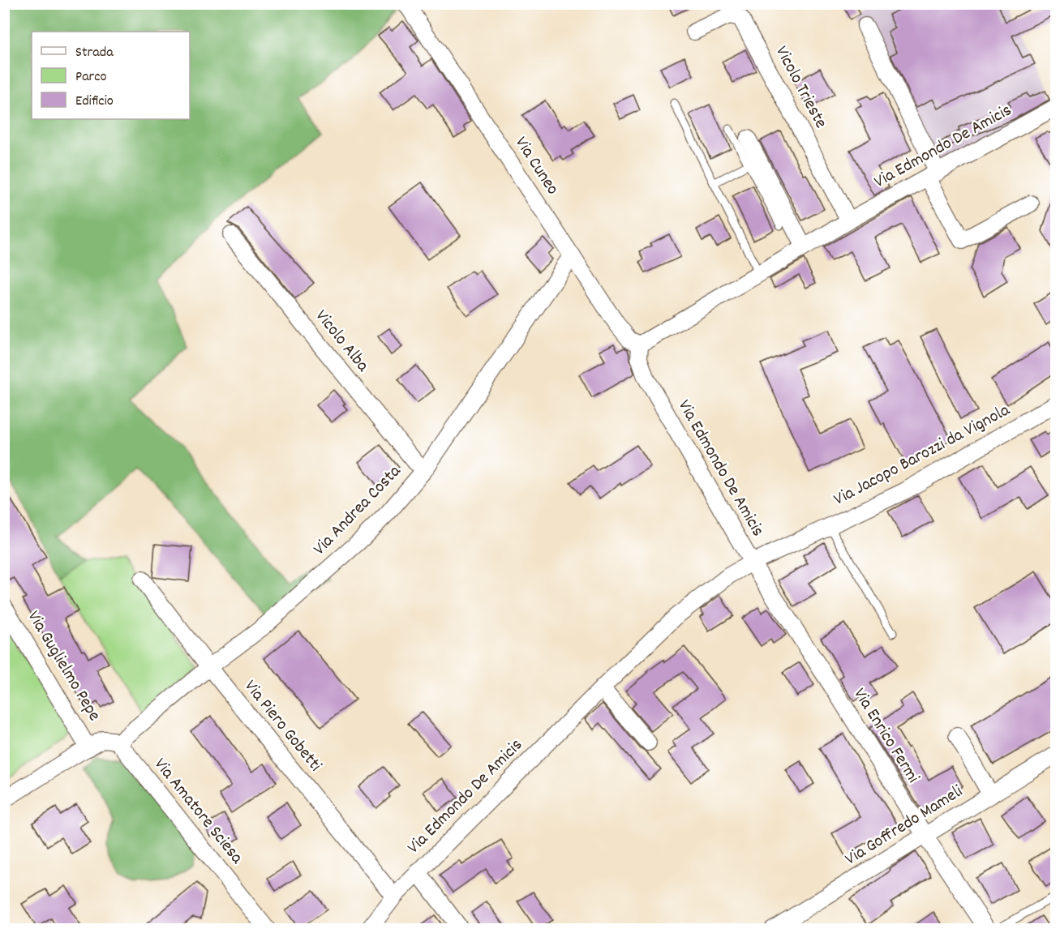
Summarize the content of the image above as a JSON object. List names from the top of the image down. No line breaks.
{"streets":{"street":["Vicolo Trieste","Via Edmondo De Amicis","Via Cuneo","Vicolo Alba","Via Jacopo Barozzi da Vignola","Via Andrea Costa","Via Guglielmo Pepe","Via Piero Gobetti","Via Enrico Fermi","Via Amatore Sciesa","Via Goffredo Mameli"]},"crossings":[["Vicolo Trieste","Via Edmondo De Amicis"],["Via Edmondo De Amicis","Via Cuneo"],["Via Edmondo De Amicis","Via Jacopo Barozzi da Vignola"],["Via Edmondo De Amicis","Via Piero Gobetti"],["Via Edmondo De Amicis","Via Enrico Fermi"],["Via Cuneo","Via Andrea Costa"],["Vicolo Alba","Via Andrea Costa"],["Via Jacopo Barozzi da Vignola","Via Enrico Fermi"],["Via Andrea Costa","Via Piero Gobetti"],["Via Andrea Costa","Via Amatore Sciesa"],["Via Enrico Fermi","Via Goffredo Mameli"]],"legend":["Strada","Parco","Edificio"]}
